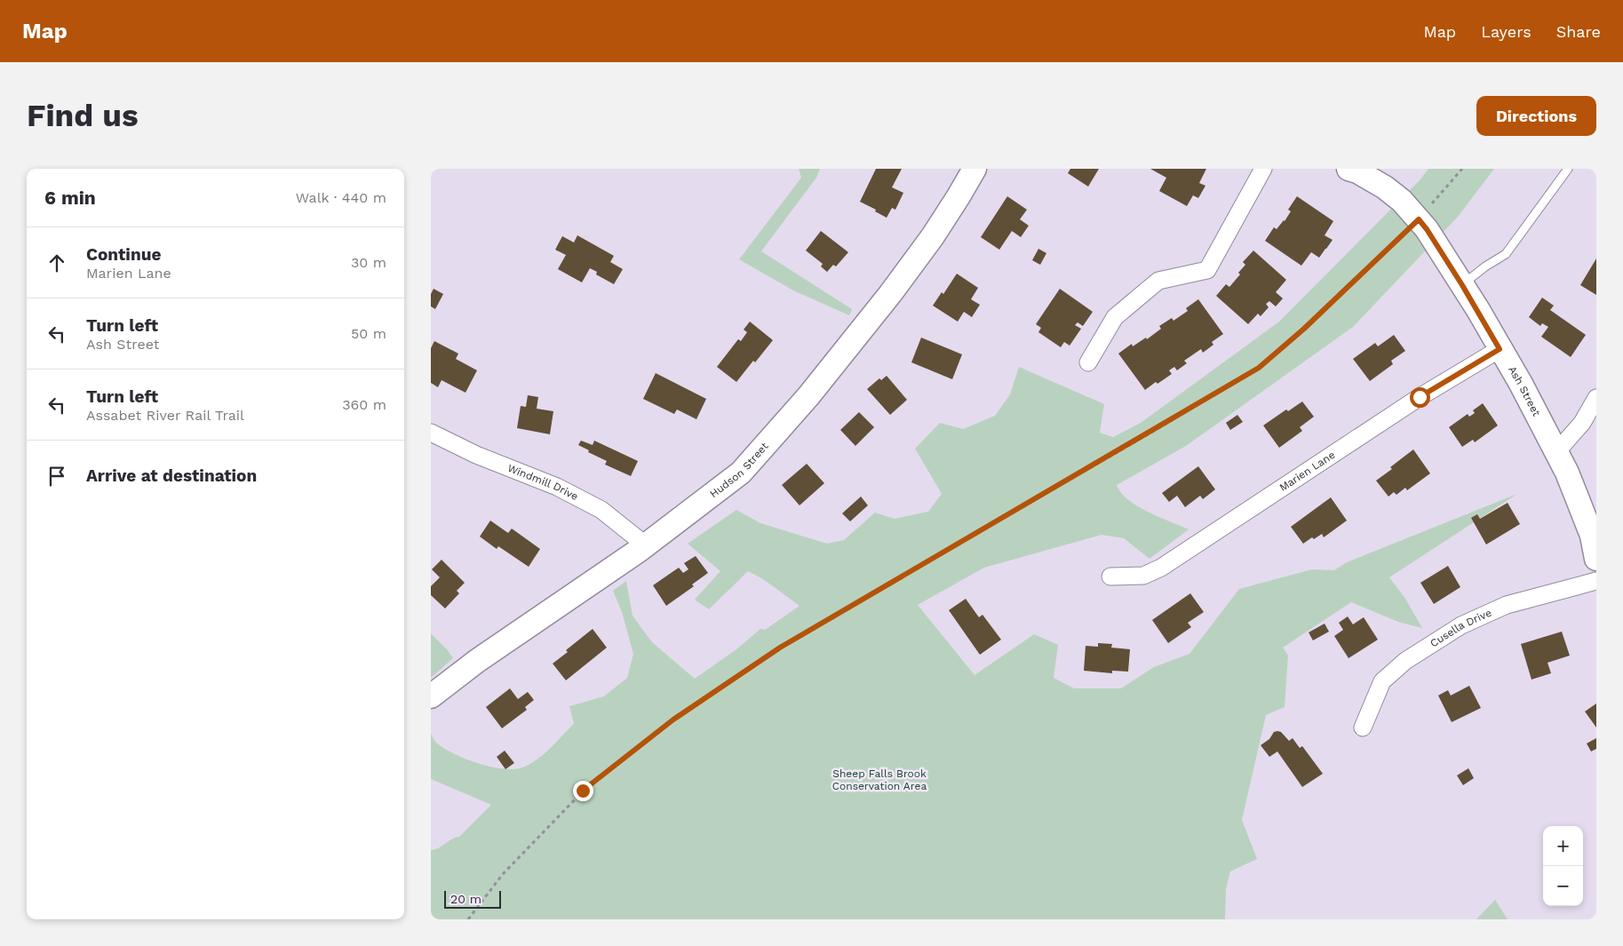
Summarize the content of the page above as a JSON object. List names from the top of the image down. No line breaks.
{"streets":{"street":["Ash Street","Hudson Street","Marien Lane","Windmill Drive","Cusella Drive"]},"crossings":[["Ash Street","Marien Lane"],["Hudson Street","Windmill Drive"]],"parks":["Sheep Falls Brook Conservation Area"],"scale_bar":"20 m","page":{"header":"Map","nav":["Map","Layers","Share"],"buttons":"Directions","title":"Find us","heading":["6 min","Walk · 440 m"],"list":[["Continue","Marien Lane","30 m"],["Turn left","Ash Street","50 m"],["Turn left","Assabet River Rail Trail","360 m"],"Arrive at destination"],"map_buttons":["+","−"],"scale":"20 m"}}
